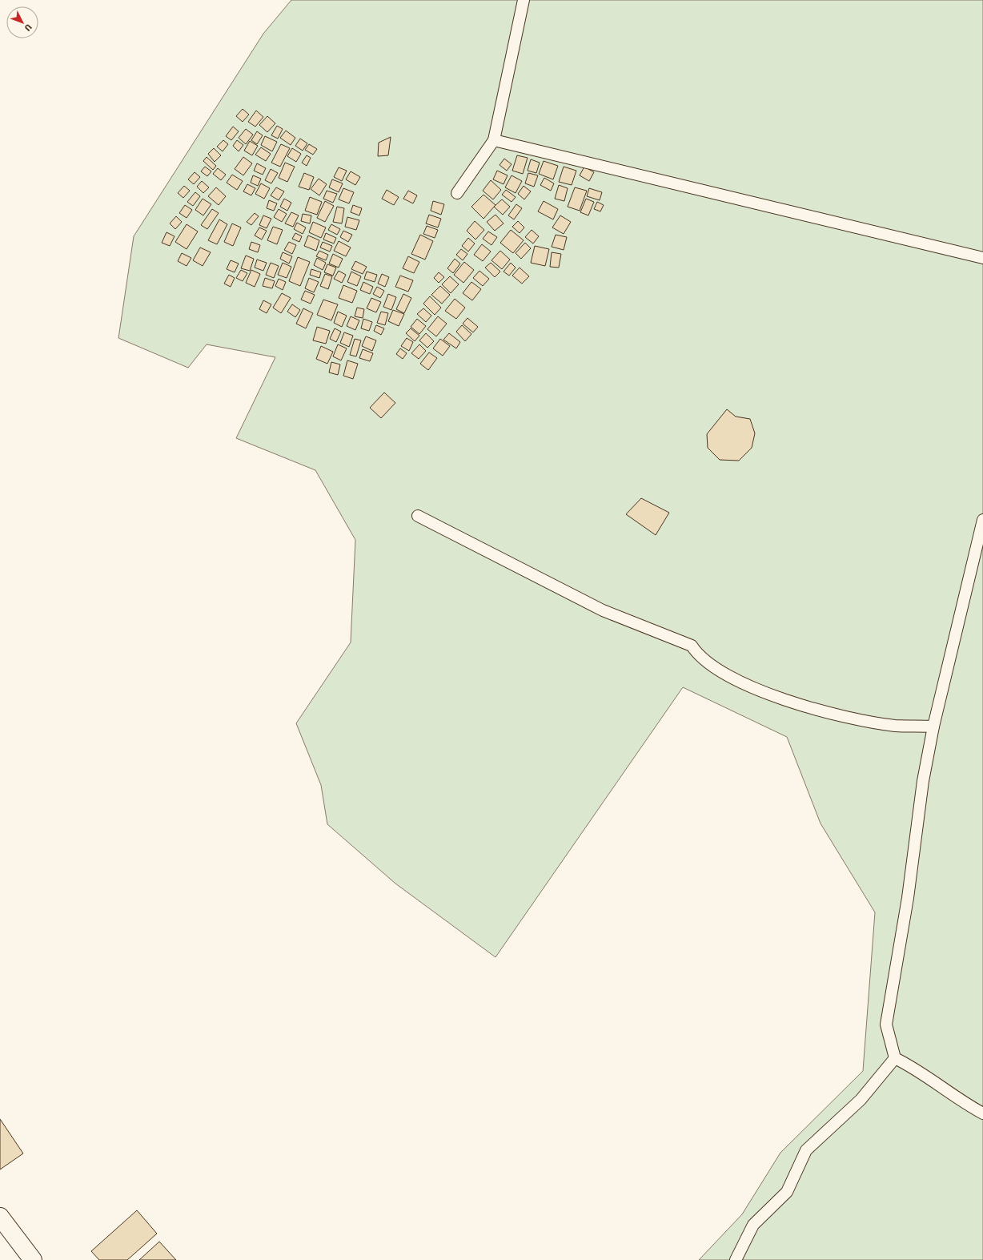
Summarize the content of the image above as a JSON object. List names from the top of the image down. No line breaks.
{"north":"bottom right"}
